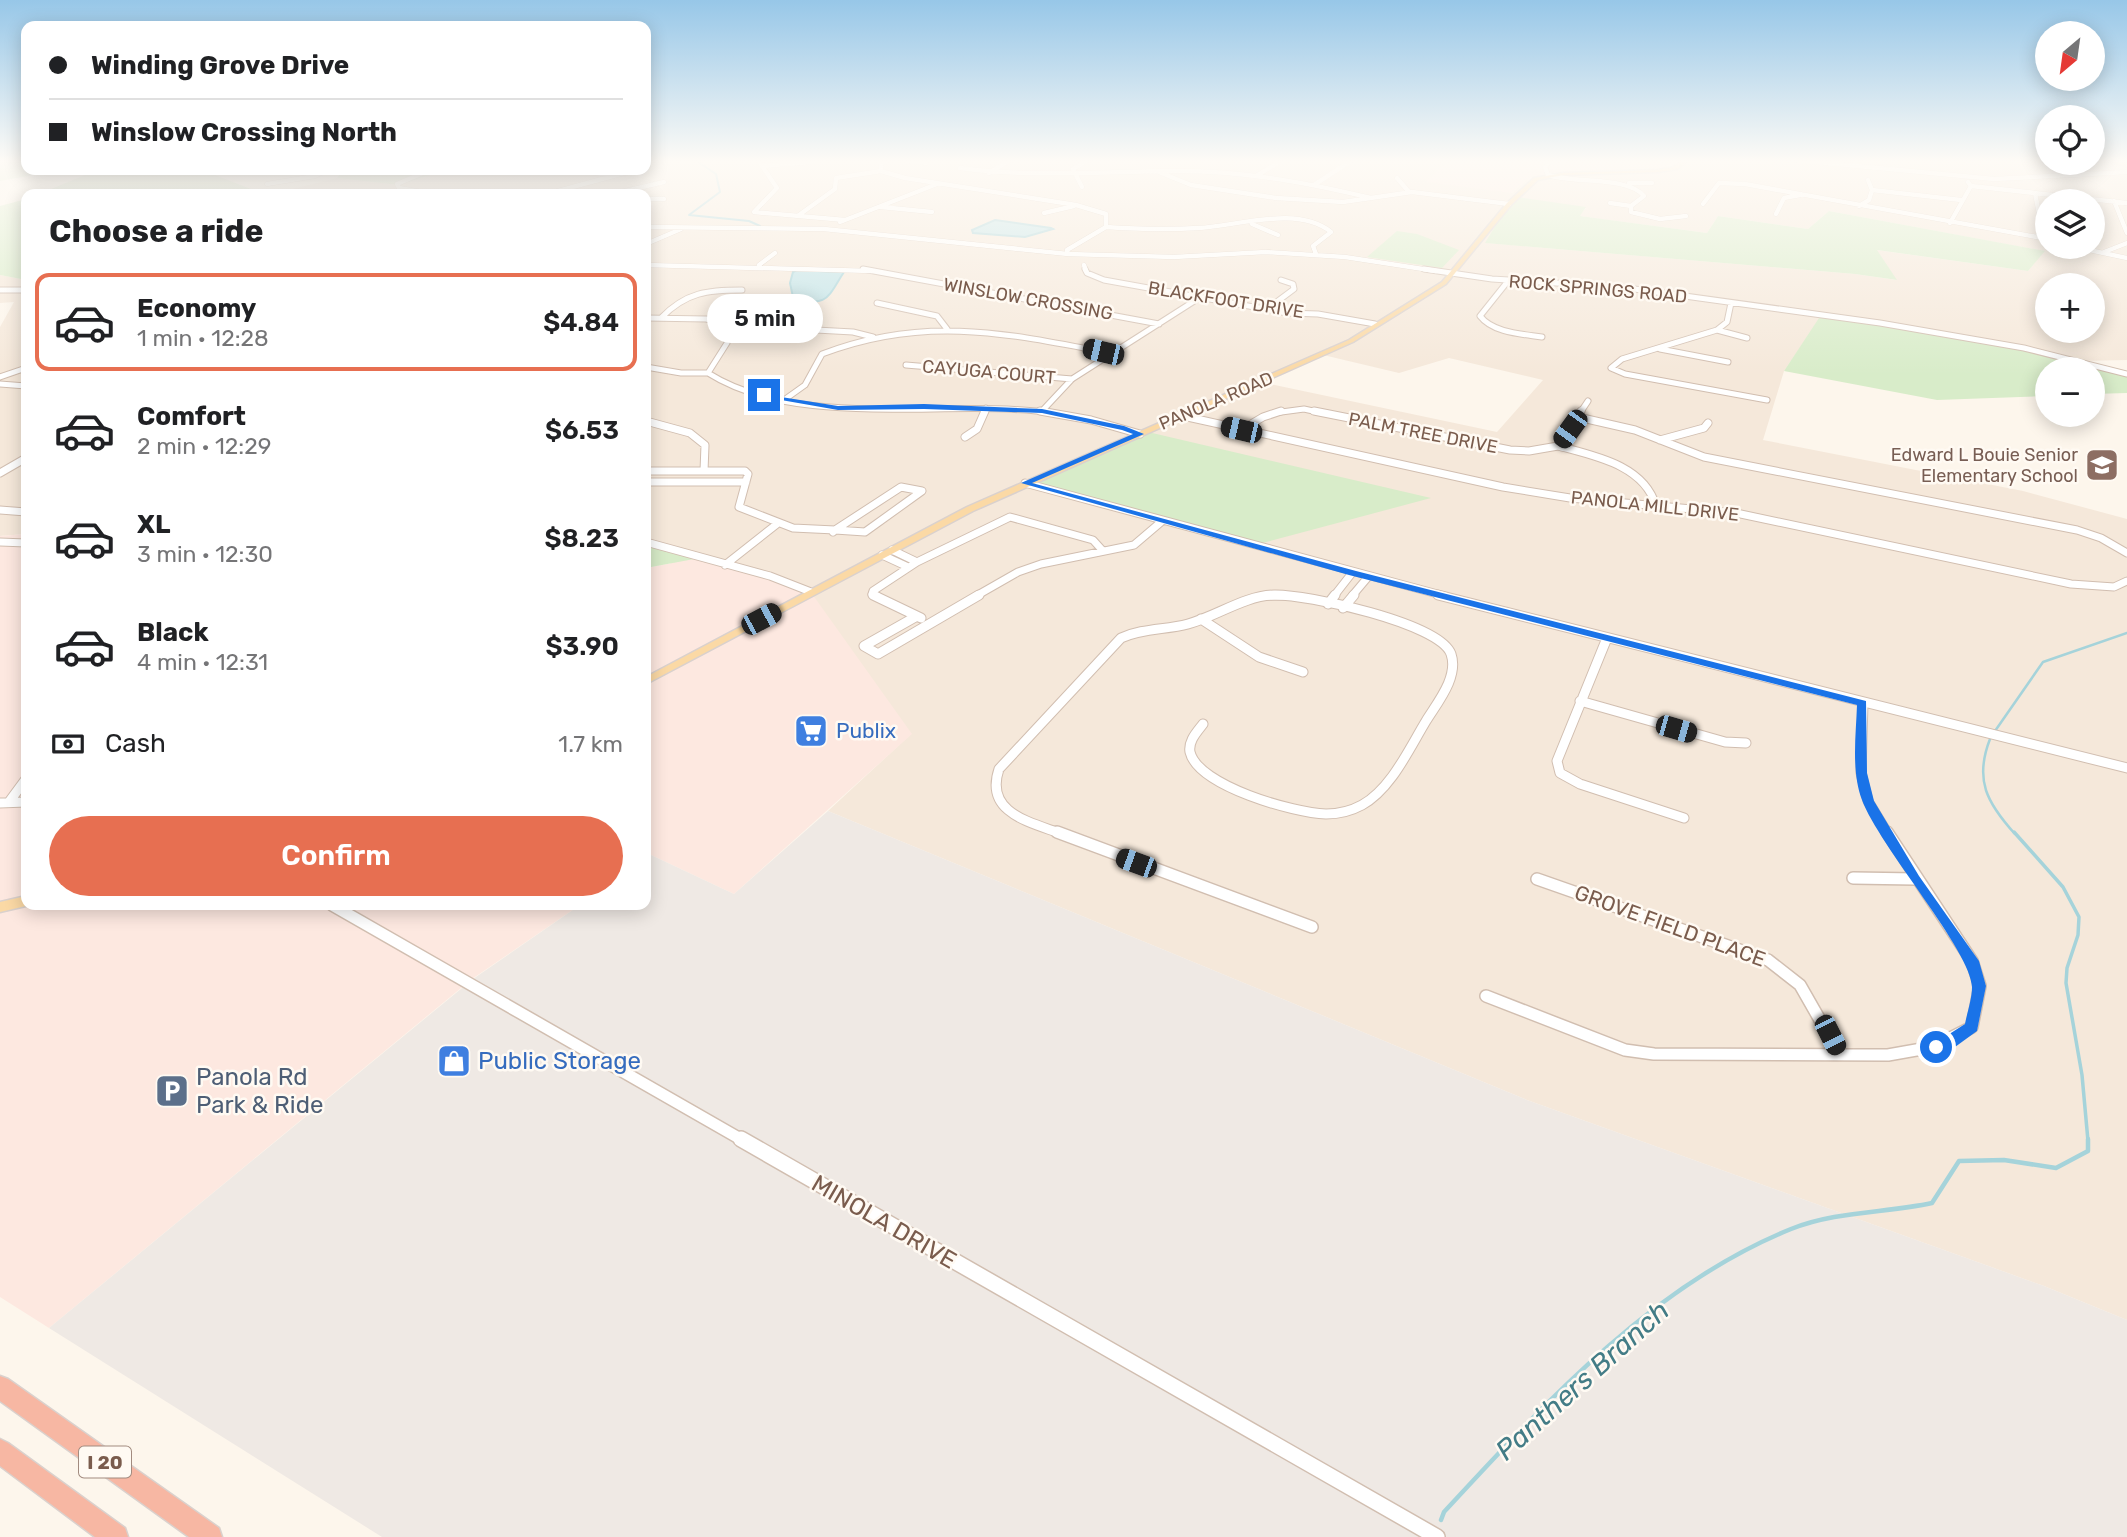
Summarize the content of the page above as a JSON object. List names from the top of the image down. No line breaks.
{"streets":{"highway":["I 20"],"main road":["PANOLA ROAD"],"street":["ROCK SPRINGS ROAD","WINSLOW CROSSING","BLACKFOOT DRIVE","CAYUGA COURT","PALM TREE DRIVE","PANOLA MILL DRIVE","GROVE FIELD PLACE","MINOLA DRIVE"]},"crossings":[["BLACKFOOT DRIVE","PANOLA ROAD"],["PANOLA ROAD","PANOLA MILL DRIVE"],["PALM TREE DRIVE","PANOLA MILL DRIVE"]],"water":["Panthers Branch"],"places":{"school or university":["Edward L Bouie Senior Elementary School"],"supermarket":["Publix"],"shop":["Public Storage"],"parking":["Panola Rd Park & Ride"]},"north":"bottom left","page":{"map_buttons":["+","−"],"banner":["Winding Grove Drive","Winslow Crossing North"],"heading":"Choose a ride","list":[{"name":"Economy","note":"1 min · 12:28","value":"$4.84"},{"name":"Comfort","note":"2 min · 12:29","value":"$6.53"},{"name":"XL","note":"3 min · 12:30","value":"$8.23"},{"name":"Black","note":"4 min · 12:31","value":"$3.90"}],"bubble":"5 min","pay":["Cash","1.7 km"],"buttons":"Confirm"}}
